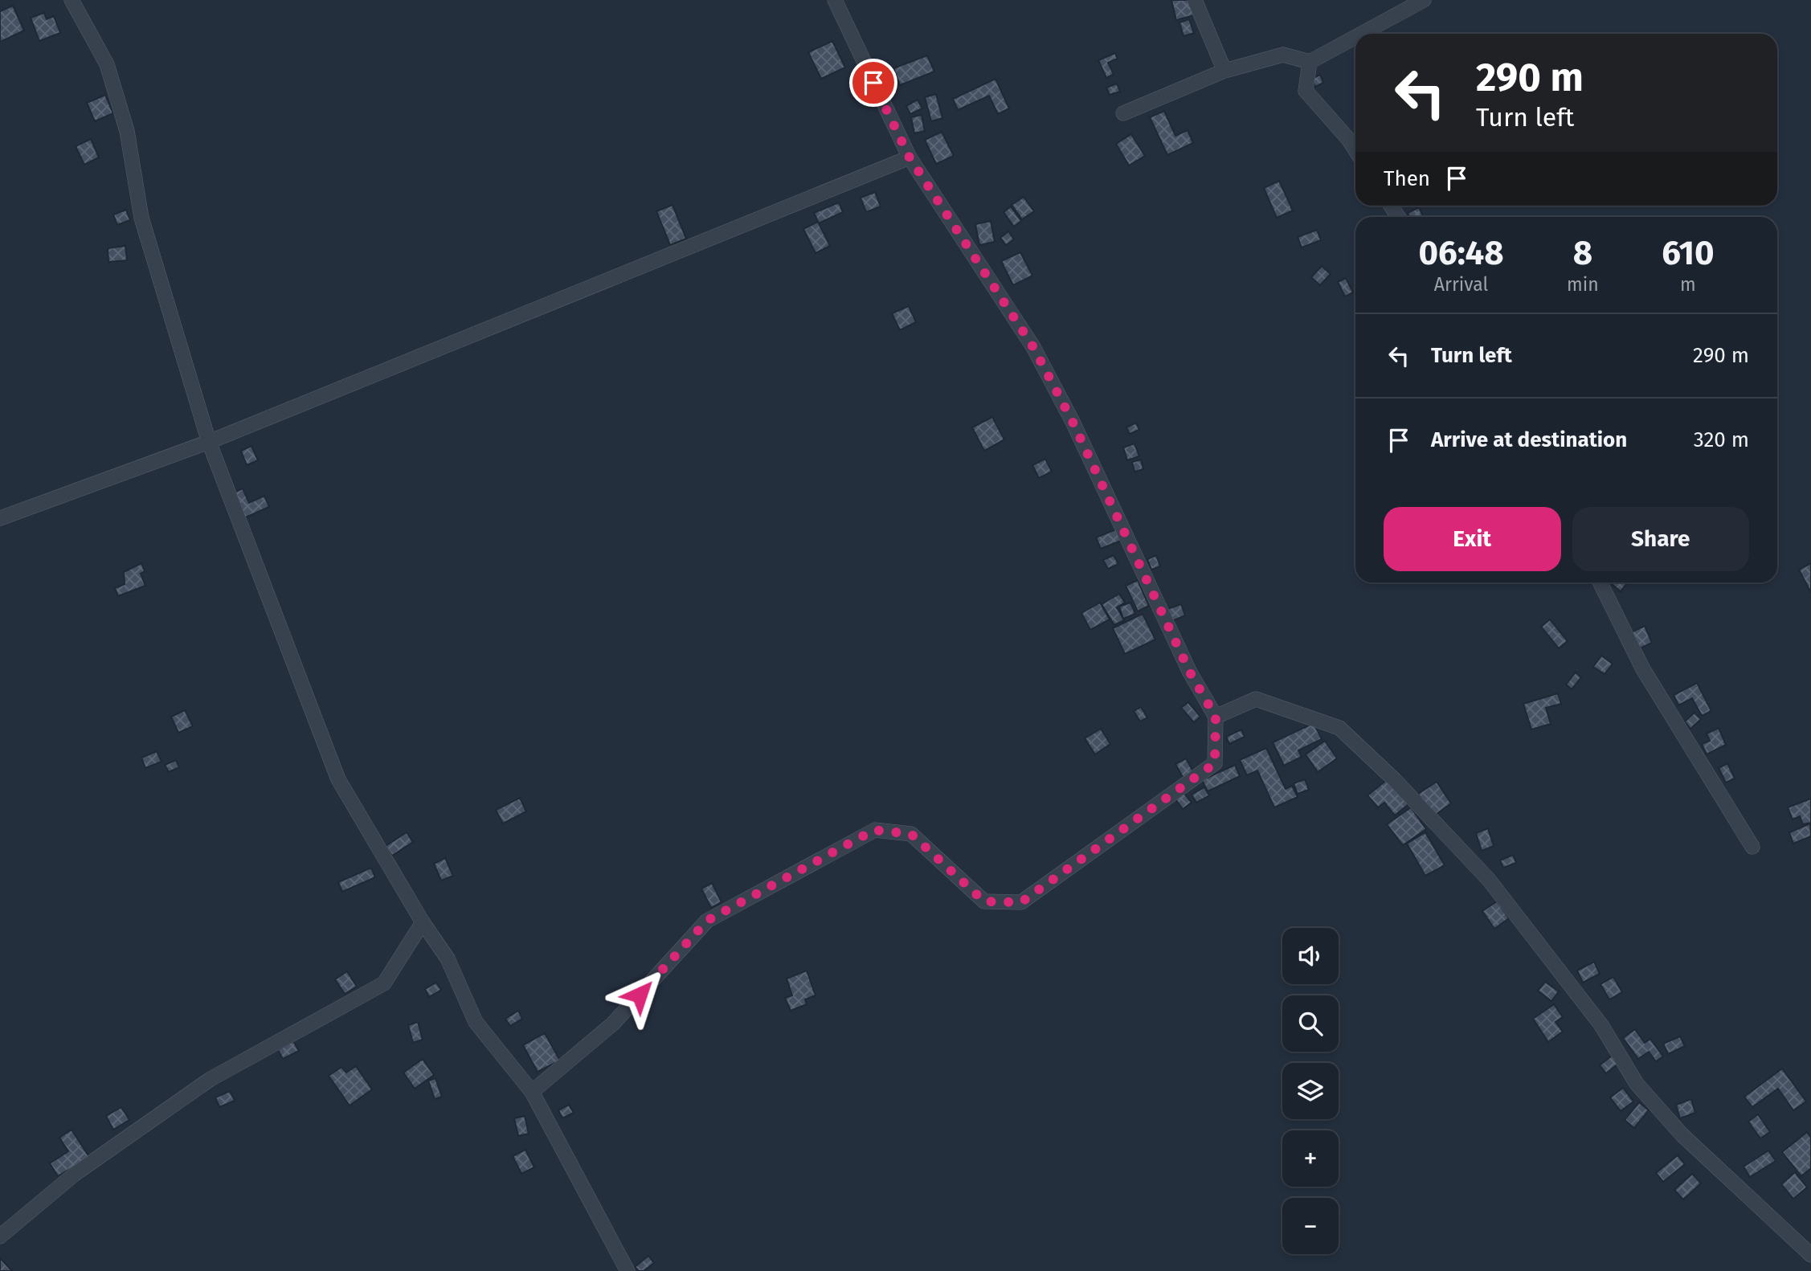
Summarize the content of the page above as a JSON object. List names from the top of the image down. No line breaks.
{"page":{"turn":["290 m","Turn left"],"then":"Then","eta":["06:48","Arrival","8","min","610","m"],"list":[{"name":"Turn left","value":"290 m"},{"name":"Arrive at destination","value":"320 m"}],"buttons":["Exit","Share"],"map_buttons":["+","−"]}}
